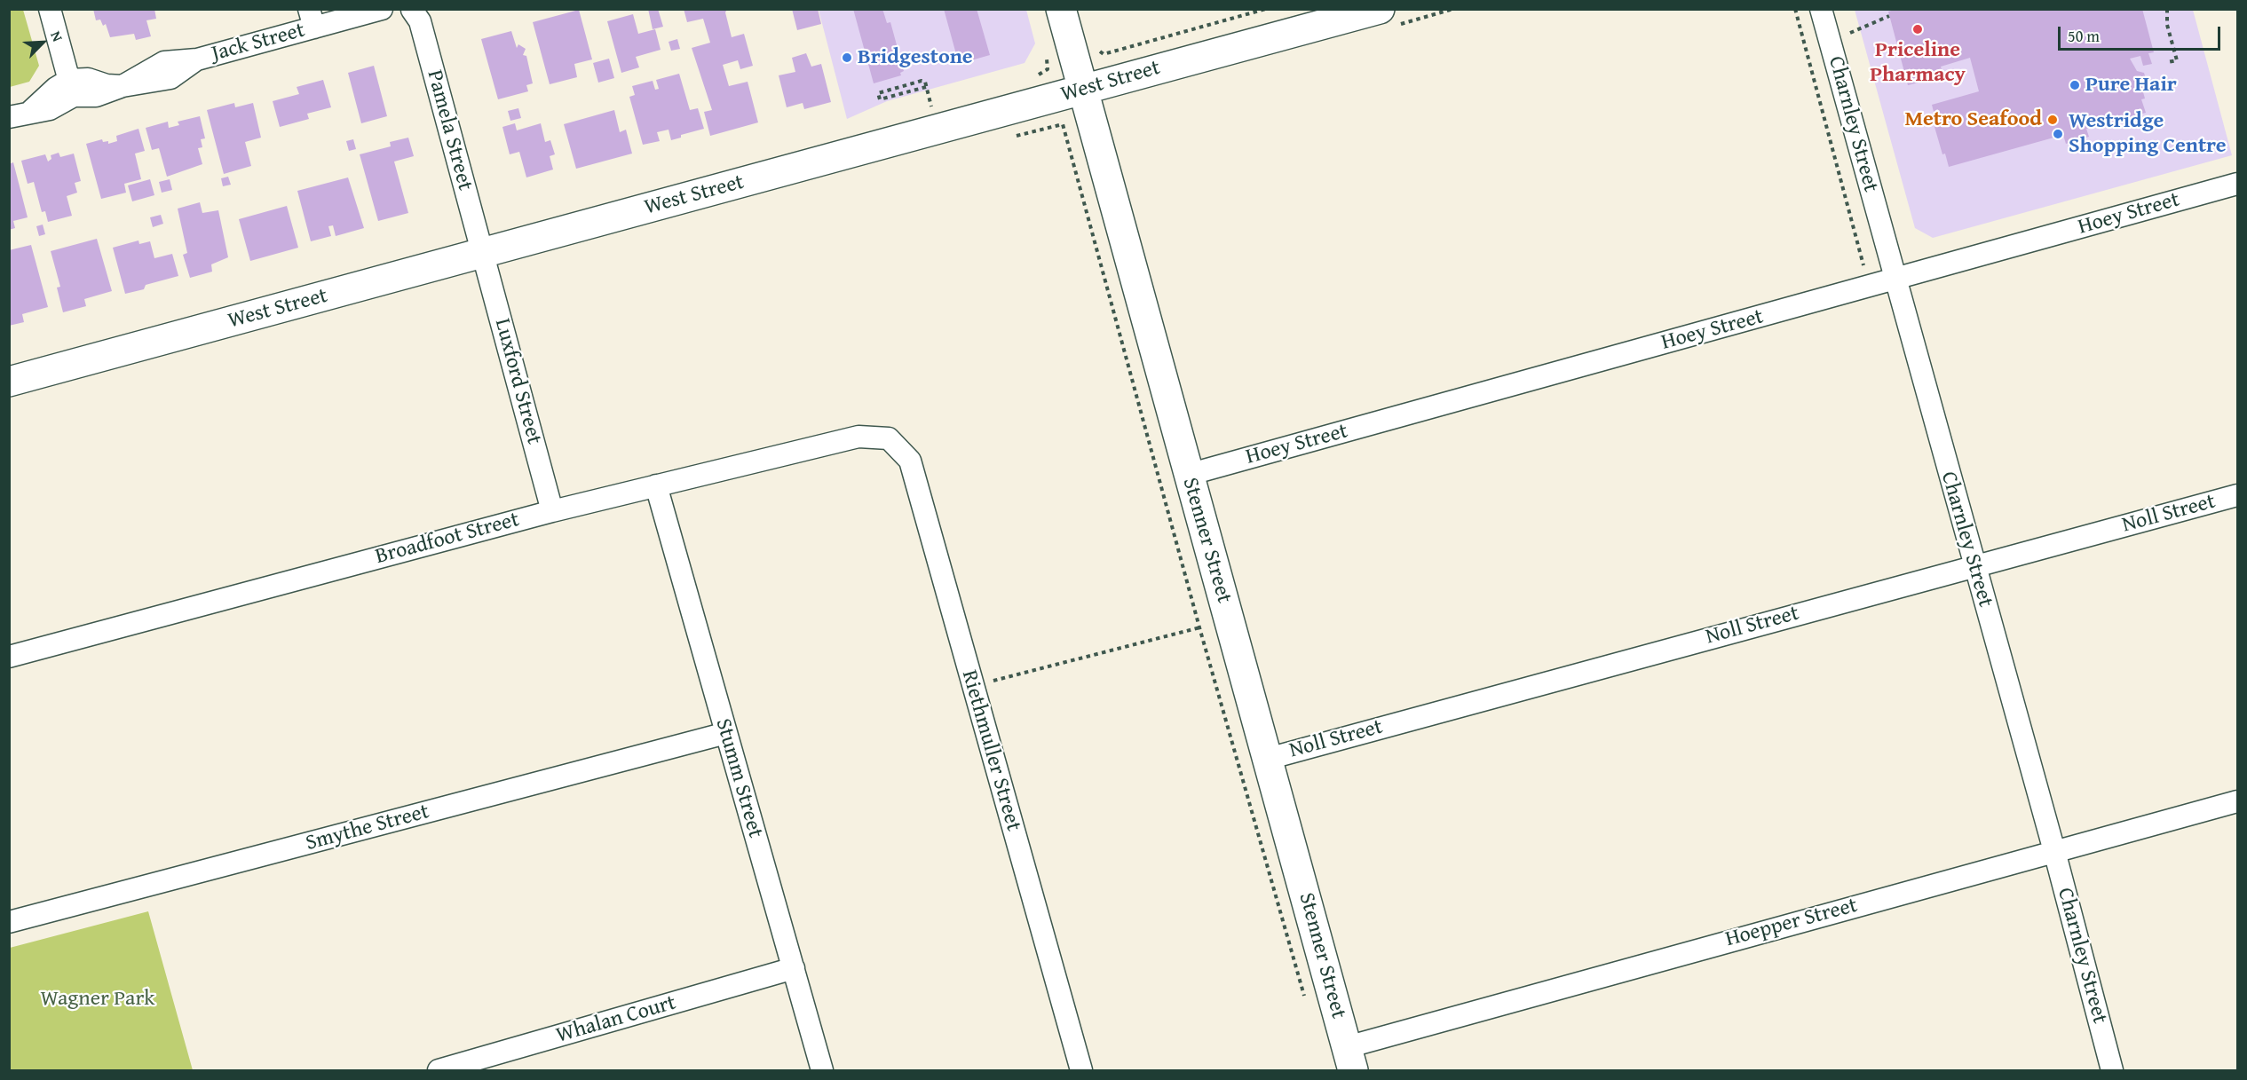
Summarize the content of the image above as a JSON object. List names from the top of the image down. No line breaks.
{"streets":{"main road":["West Street","Stenner Street"],"street":["Jack Street","Charnley Street","Pamela Street","Hoey Street","Luxford Street","Noll Street","Broadfoot Street","Riethmuller Street","Stumm Street","Smythe Street","Hoepper Street","Whalan Court"]},"crossings":[["West Street","Pamela Street"],["West Street","Luxford Street"],["West Street","Stenner Street"],["Charnley Street","Hoey Street"],["Charnley Street","Noll Street"],["Charnley Street","Hoepper Street"],["Pamela Street","Luxford Street"],["Hoey Street","Stenner Street"],["Luxford Street","Broadfoot Street"],["Noll Street","Stenner Street"],["Broadfoot Street","Riethmuller Street"],["Broadfoot Street","Stumm Street"],["Stenner Street","Hoepper Street"],["Stumm Street","Smythe Street"],["Stumm Street","Whalan Court"]],"parks":["Wagner Park"],"places":["Priceline Pharmacy","Bridgestone","Pure Hair","Metro Seafood","Westridge Shopping Centre"],"scale_bar":"50 m","north":"top right"}
